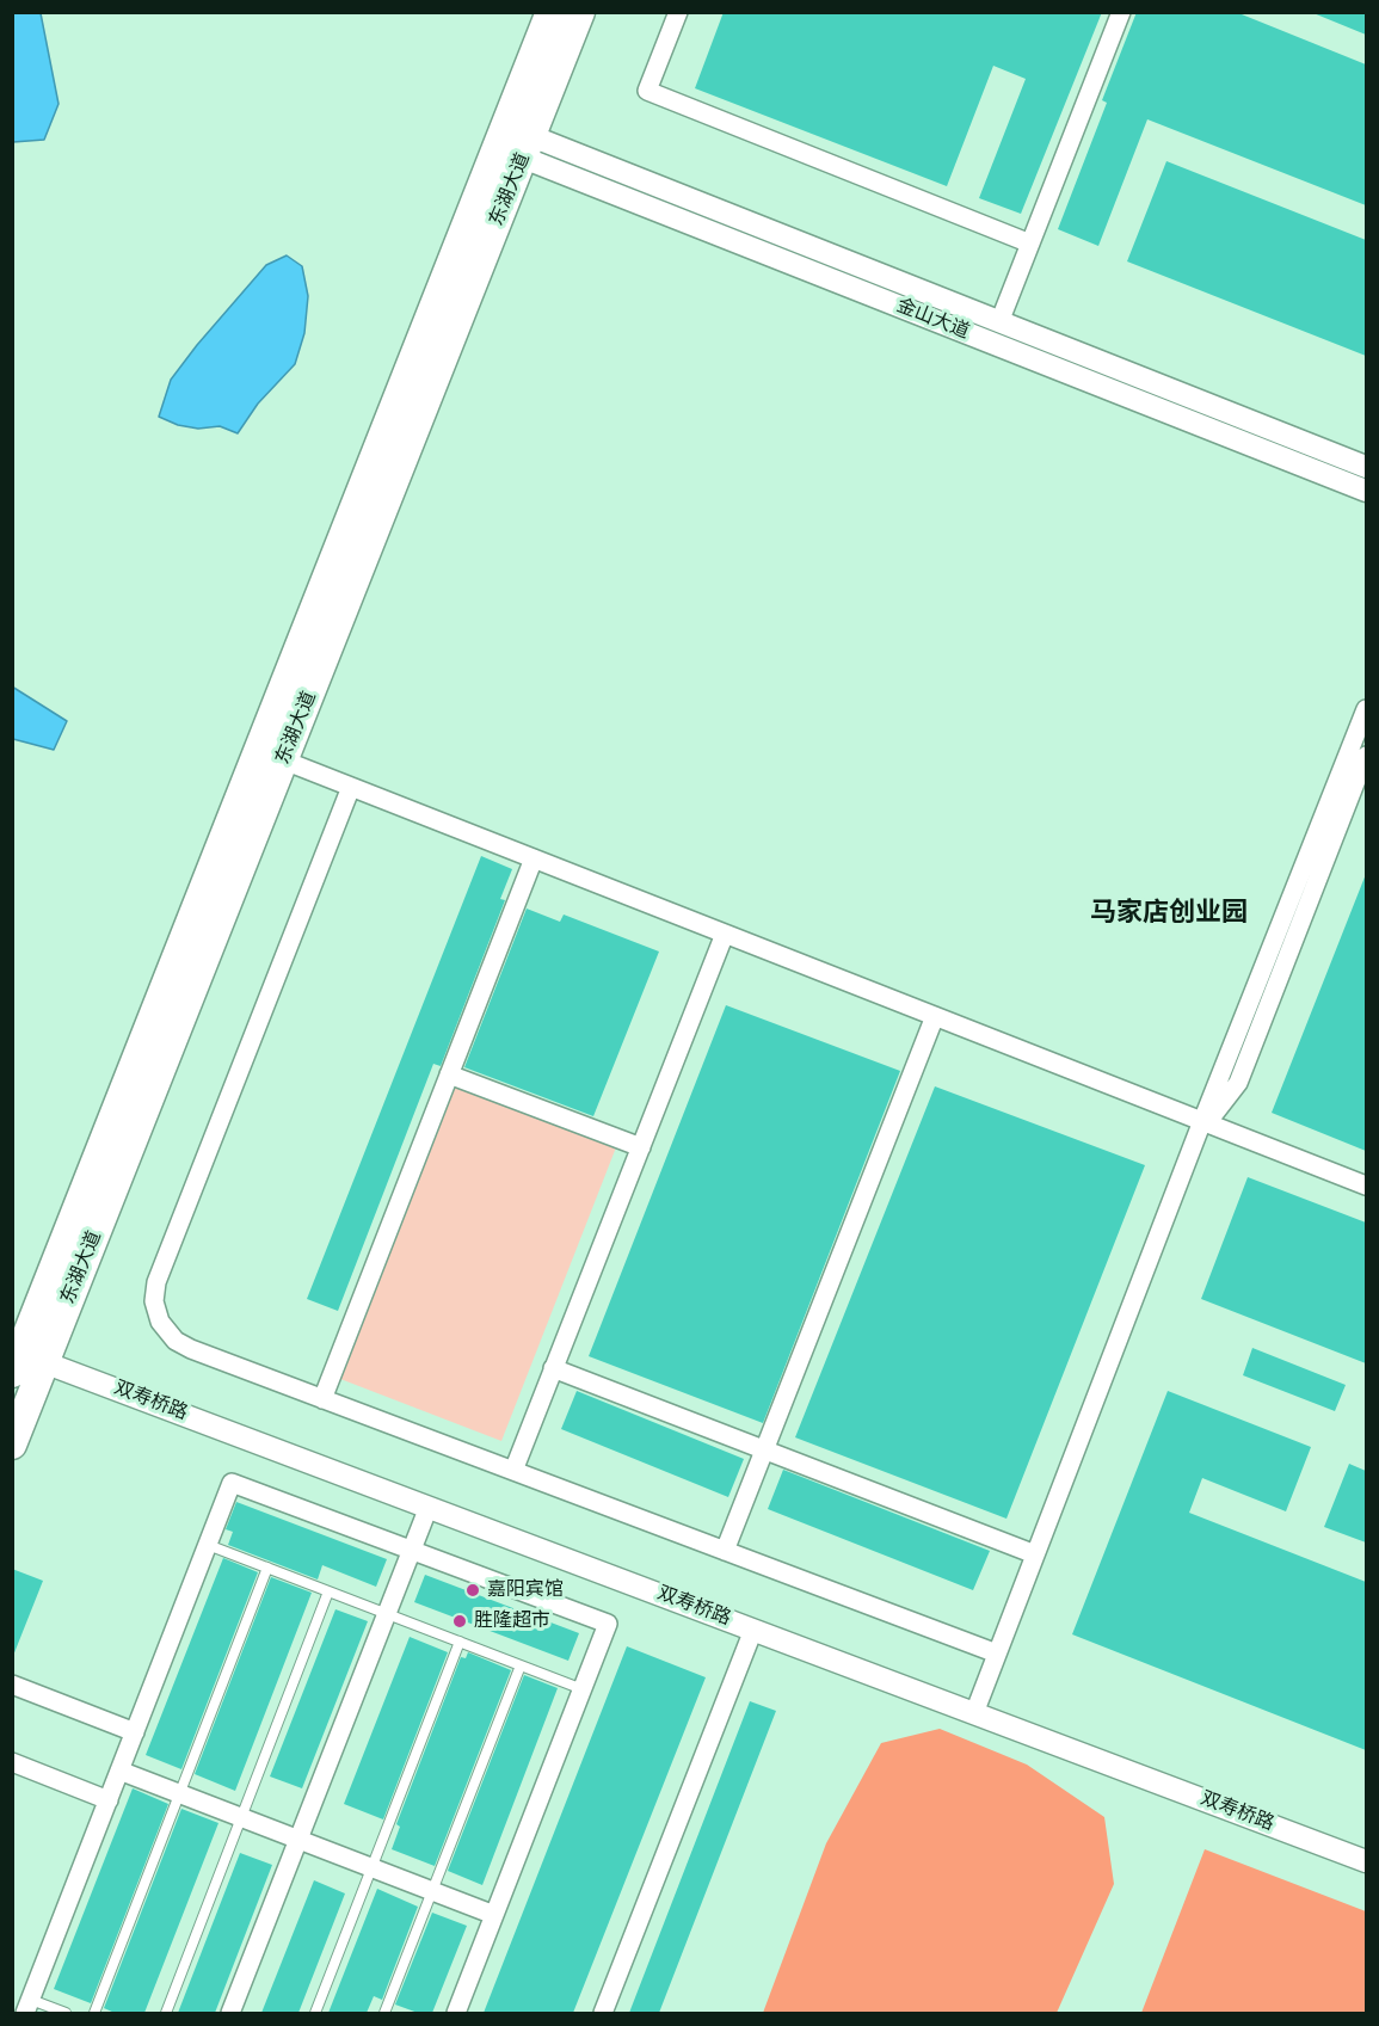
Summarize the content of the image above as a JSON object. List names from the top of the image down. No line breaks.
{"streets":{"highway":["东湖大道"],"street":["金山大道","双寿桥路"]},"crossings":[["东湖大道","金山大道"],["东湖大道","双寿桥路"]],"districts":["马家店创业园"],"places":["嘉阳宾馆","胜隆超市"]}
